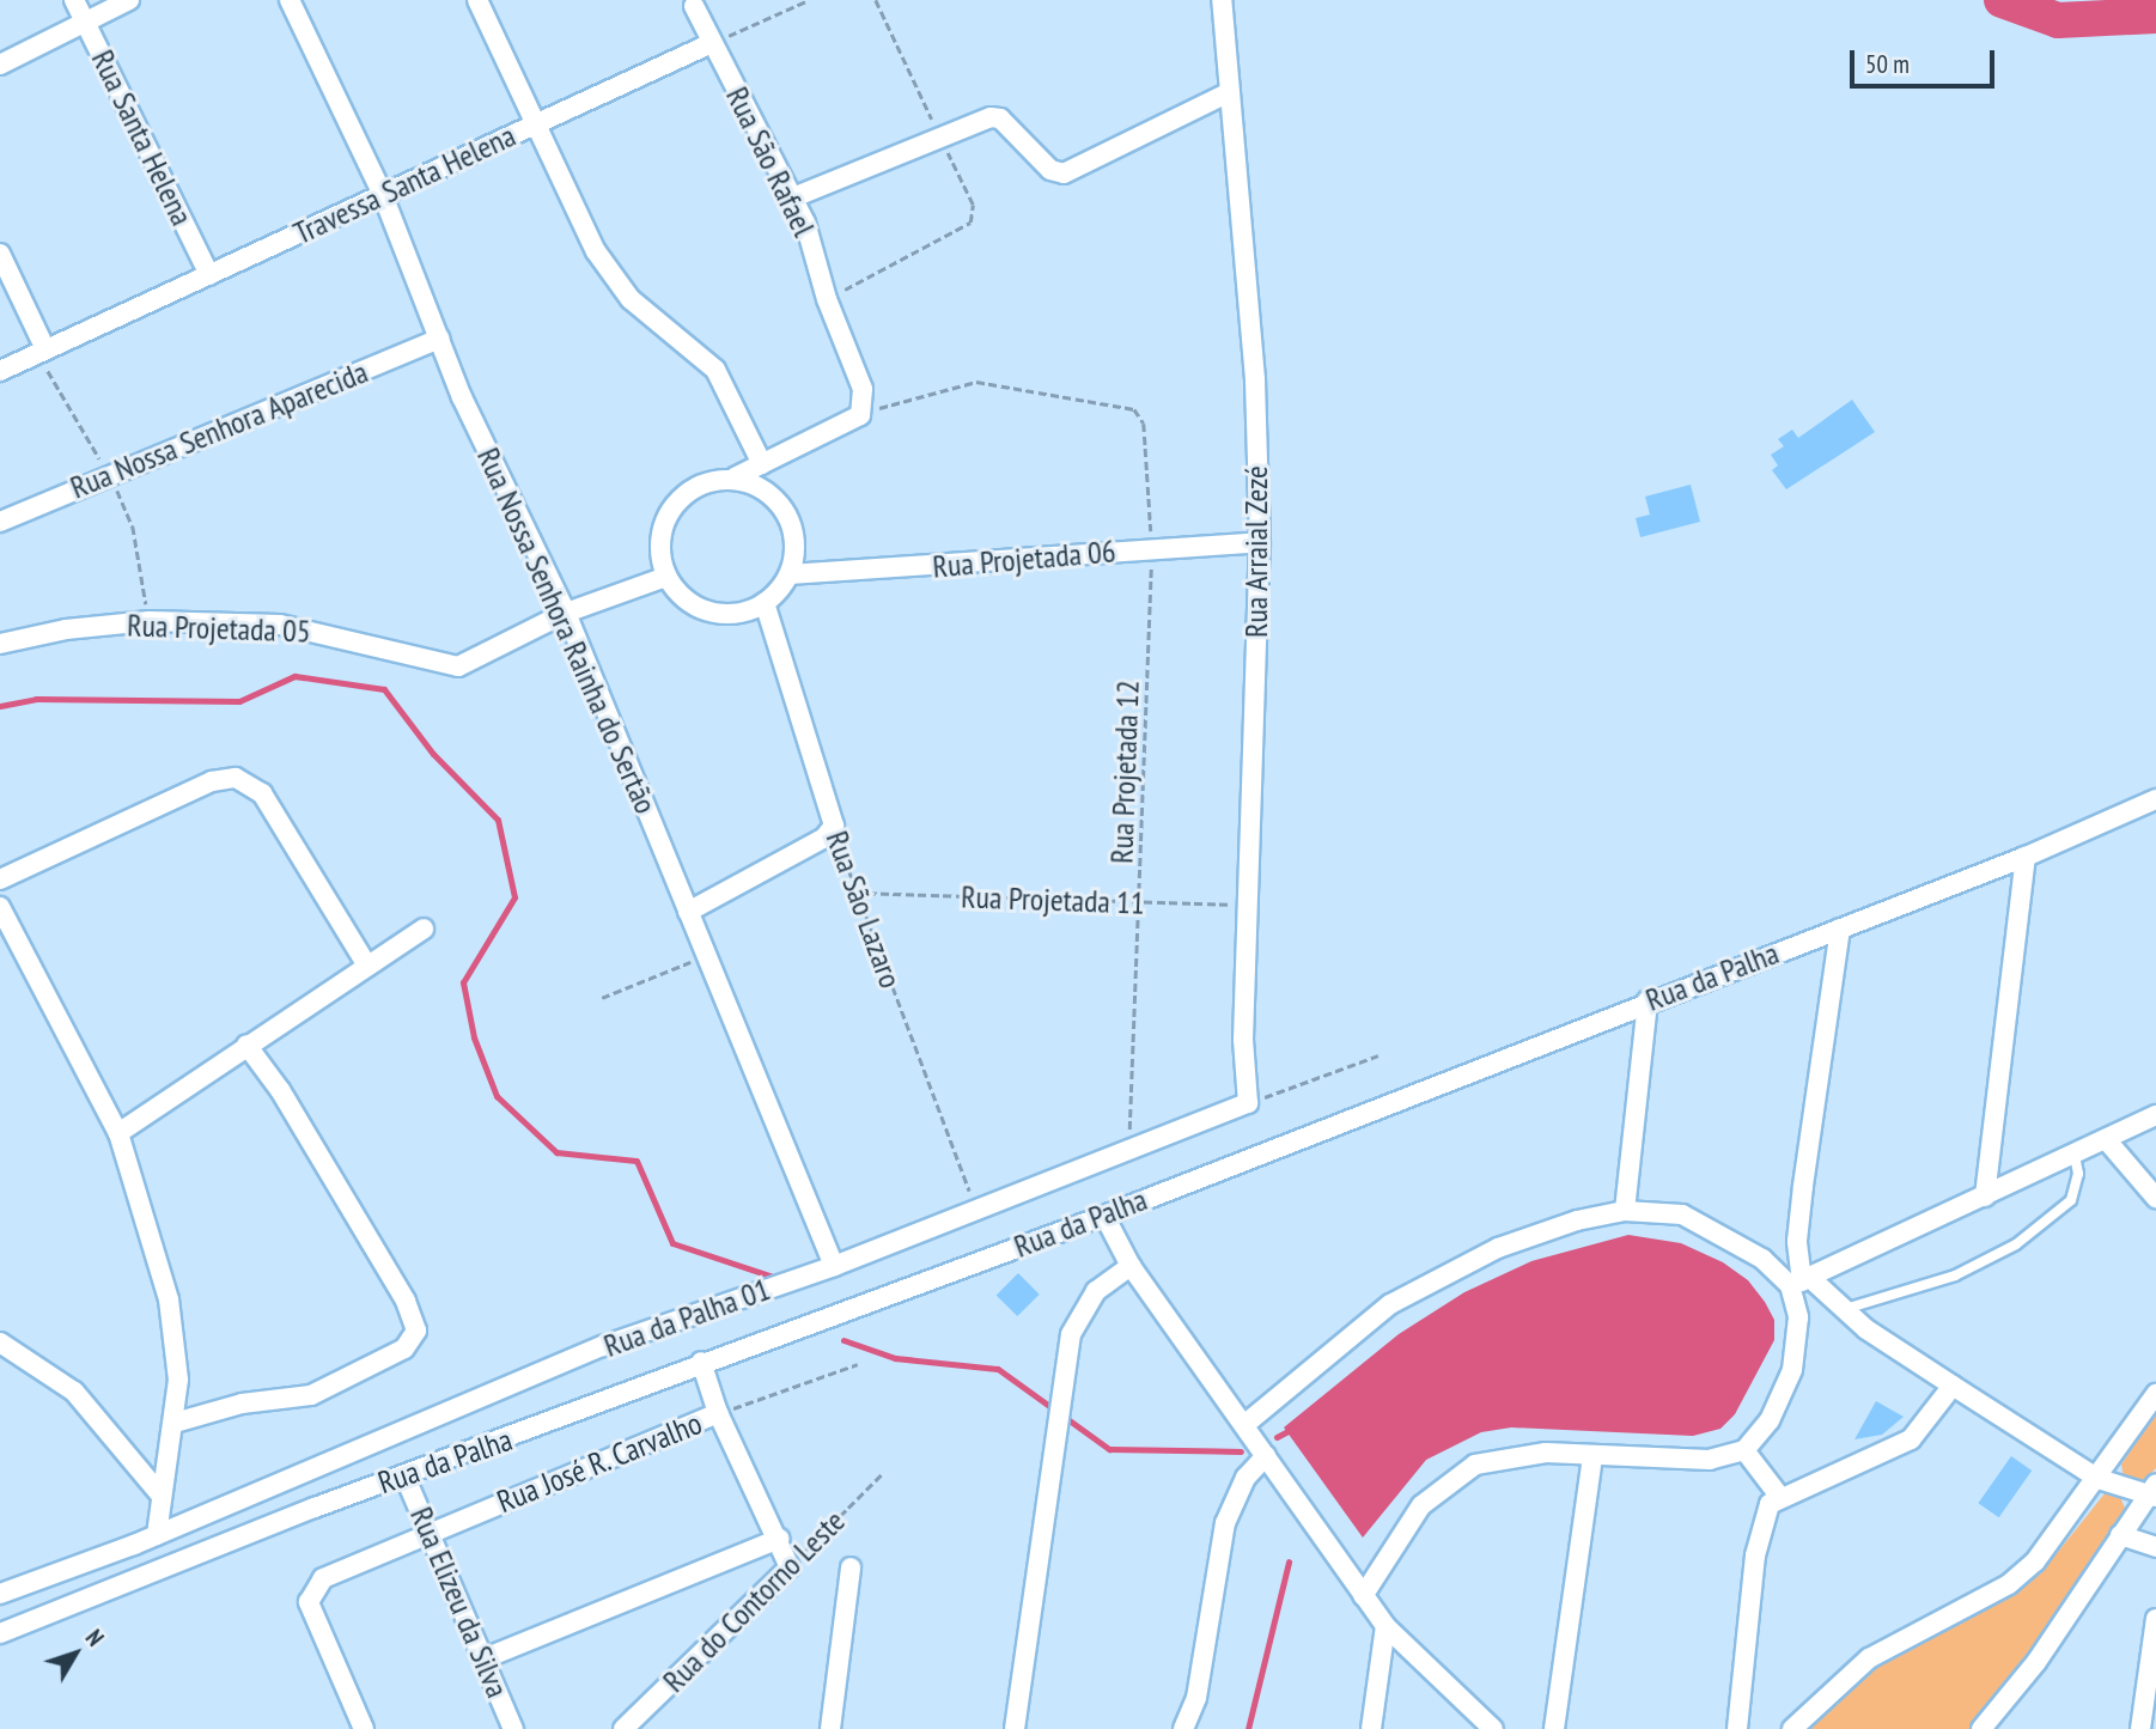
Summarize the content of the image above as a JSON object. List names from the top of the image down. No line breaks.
{"streets":{"street":["Rua Santa Helena","Rua São Rafael","Travessa Santa Helena","Rua Nossa Senhora Aparecida","Rua Arraial Zezé","Rua Projetada 06","Rua Projetada 05","Rua Nossa Senhora Rainha do Sertão","Rua São Lazaro","Rua da Palha","Rua da Palha 01","Rua José R. Carvalho","Rua do Contorno Leste","Rua Elizeu da Silva"],"path":["Rua Projetada 12","Rua Projetada 11"]},"crossings":[["Rua Santa Helena","Travessa Santa Helena"],["Rua São Rafael","Travessa Santa Helena"],["Rua São Rafael","Rua Projetada 12"],["Travessa Santa Helena","Rua Nossa Senhora Rainha do Sertão"],["Rua Nossa Senhora Aparecida","Rua Nossa Senhora Rainha do Sertão"],["Rua Arraial Zezé","Rua Projetada 06"],["Rua Arraial Zezé","Rua Projetada 11"],["Rua Arraial Zezé","Rua da Palha 01"],["Rua Projetada 06","Rua Projetada 05"],["Rua Projetada 06","Rua Projetada 12"],["Rua Projetada 06","Rua São Lazaro"],["Rua Projetada 05","Rua Nossa Senhora Rainha do Sertão"],["Rua Projetada 05","Rua São Lazaro"],["Rua Nossa Senhora Rainha do Sertão","Rua da Palha 01"],["Rua Projetada 12","Rua Projetada 11"],["Rua Projetada 12","Rua da Palha 01"],["Rua Projetada 11","Rua São Lazaro"],["Rua São Lazaro","Rua da Palha 01"],["Rua da Palha","Rua Elizeu da Silva"],["Rua José R. Carvalho","Rua Elizeu da Silva"]],"scale_bar":"50 m","north":"top right"}
